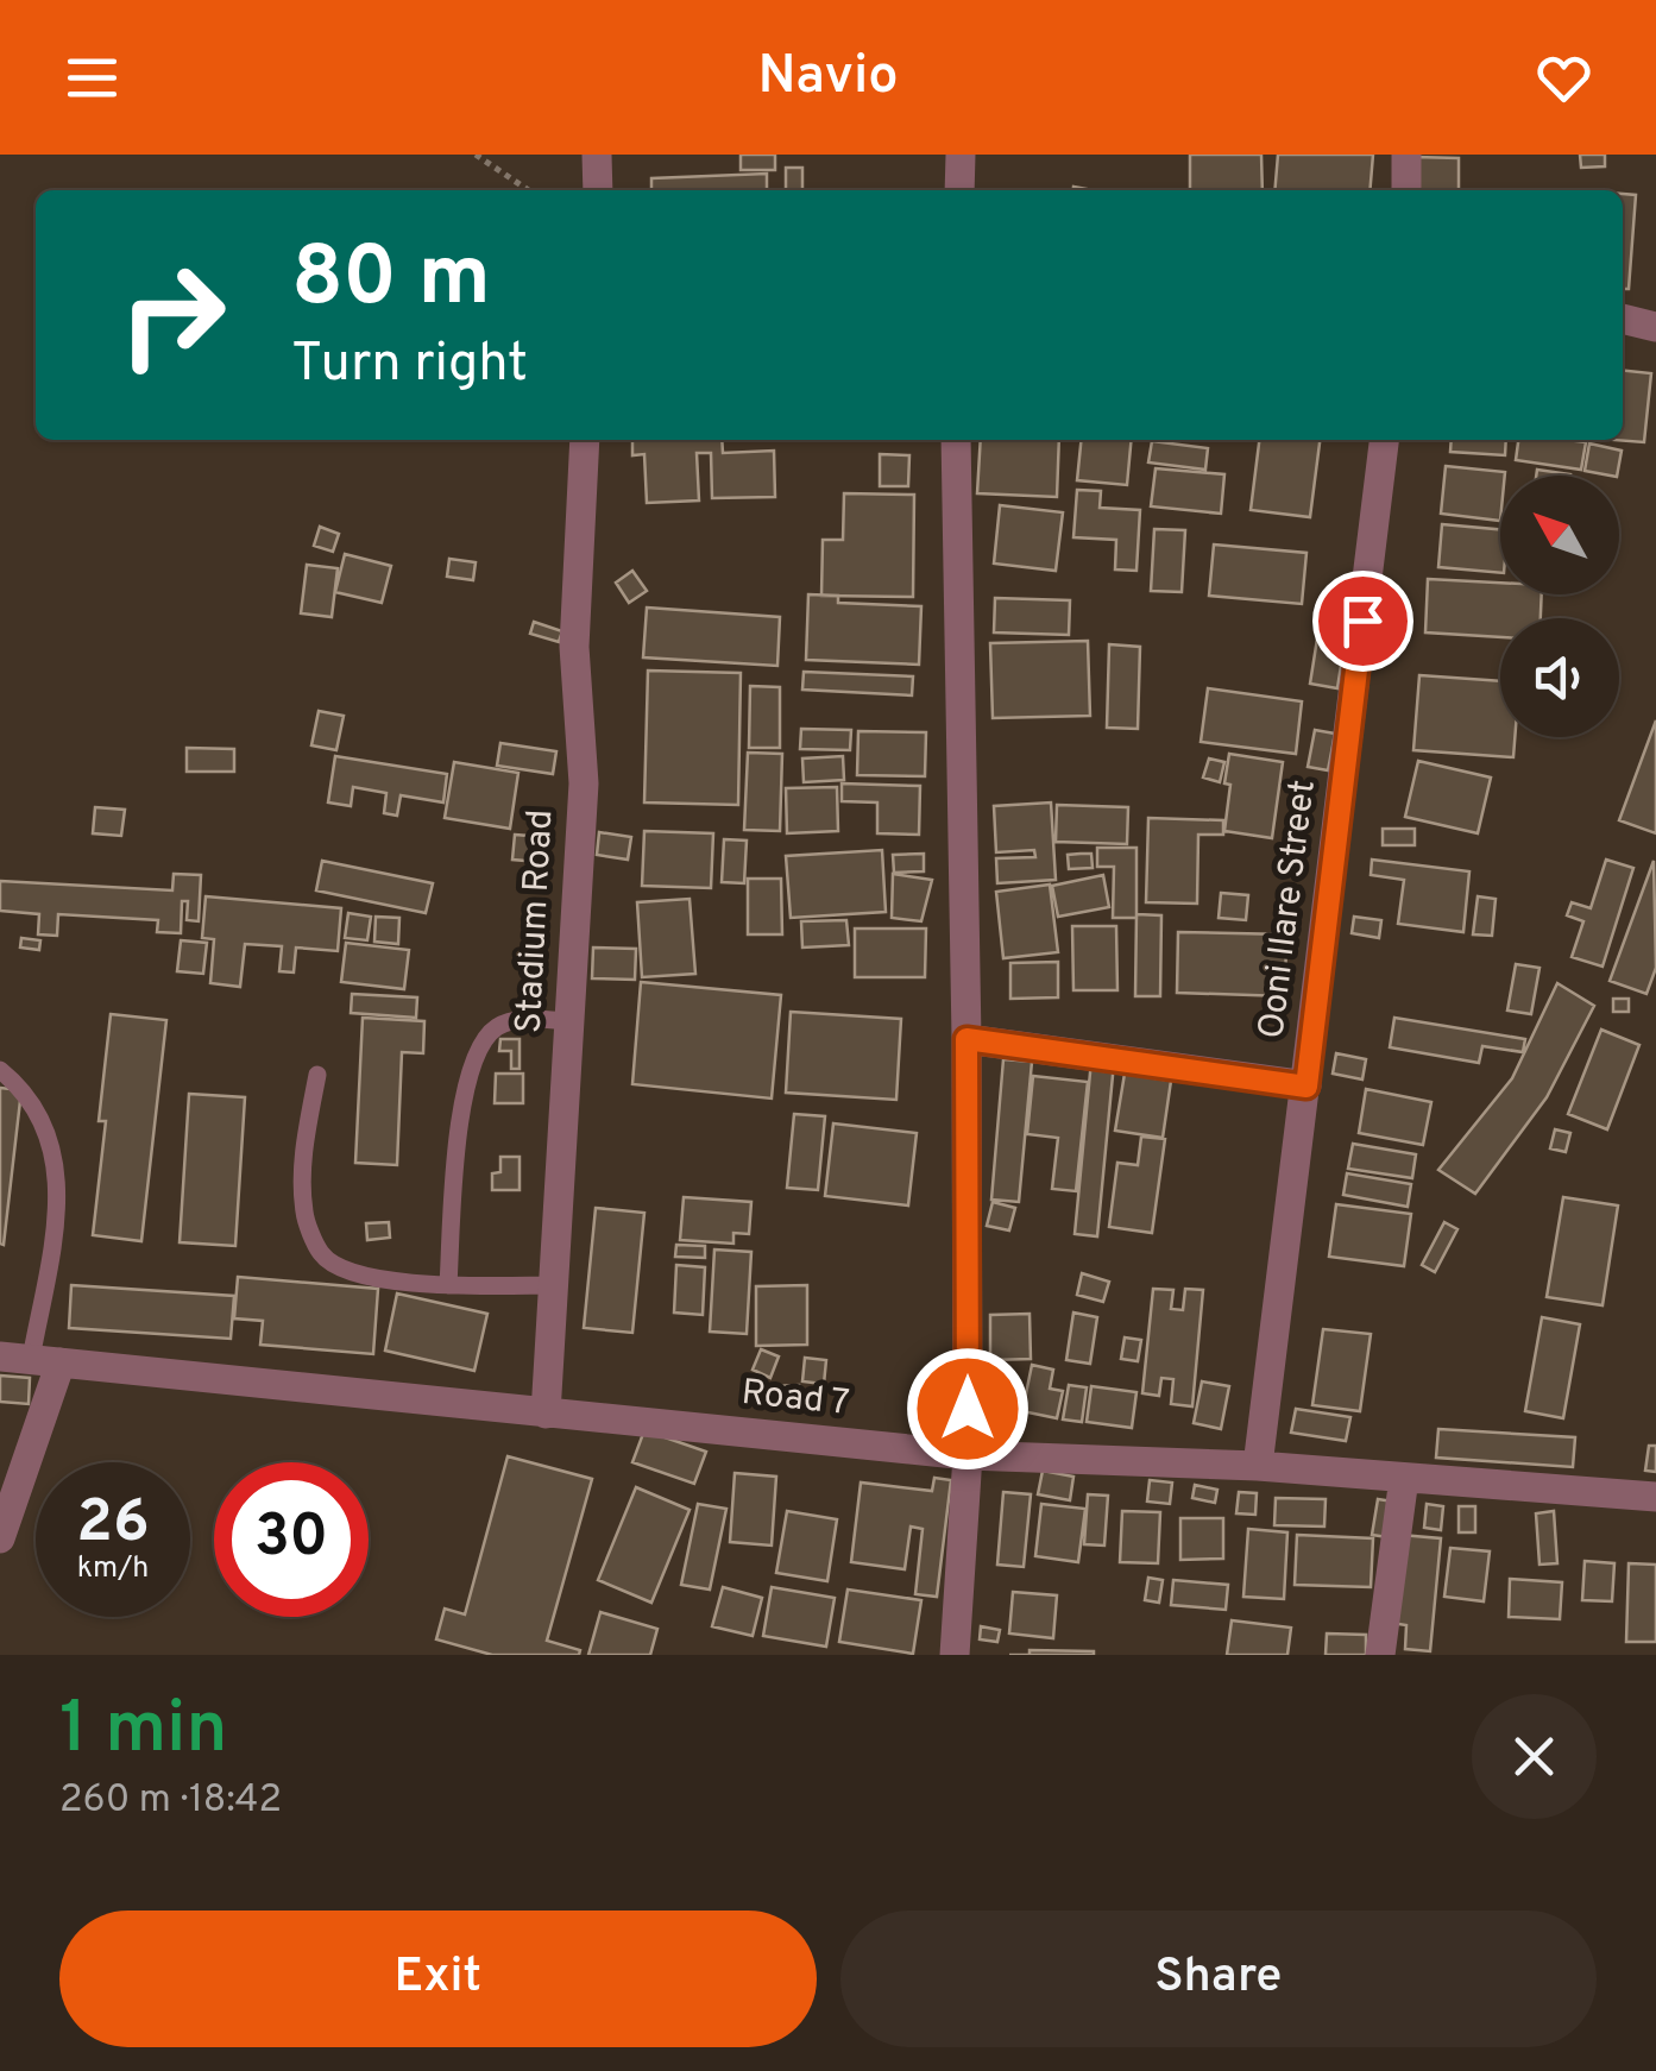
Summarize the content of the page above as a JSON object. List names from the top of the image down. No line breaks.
{"streets":{"street":["Ooni Ilare Street","Stadium Road","Road 7"]},"crossings":[["Ooni Ilare Street","Road 7"],["Stadium Road","Road 7"]],"north":"top left","page":{"header":"Navio","turn":["80 m","Turn right"],"speed":"26 km/h","limit":"30","heading":["1 min","260 m · 18:42"],"buttons":["Exit","Share"]}}
